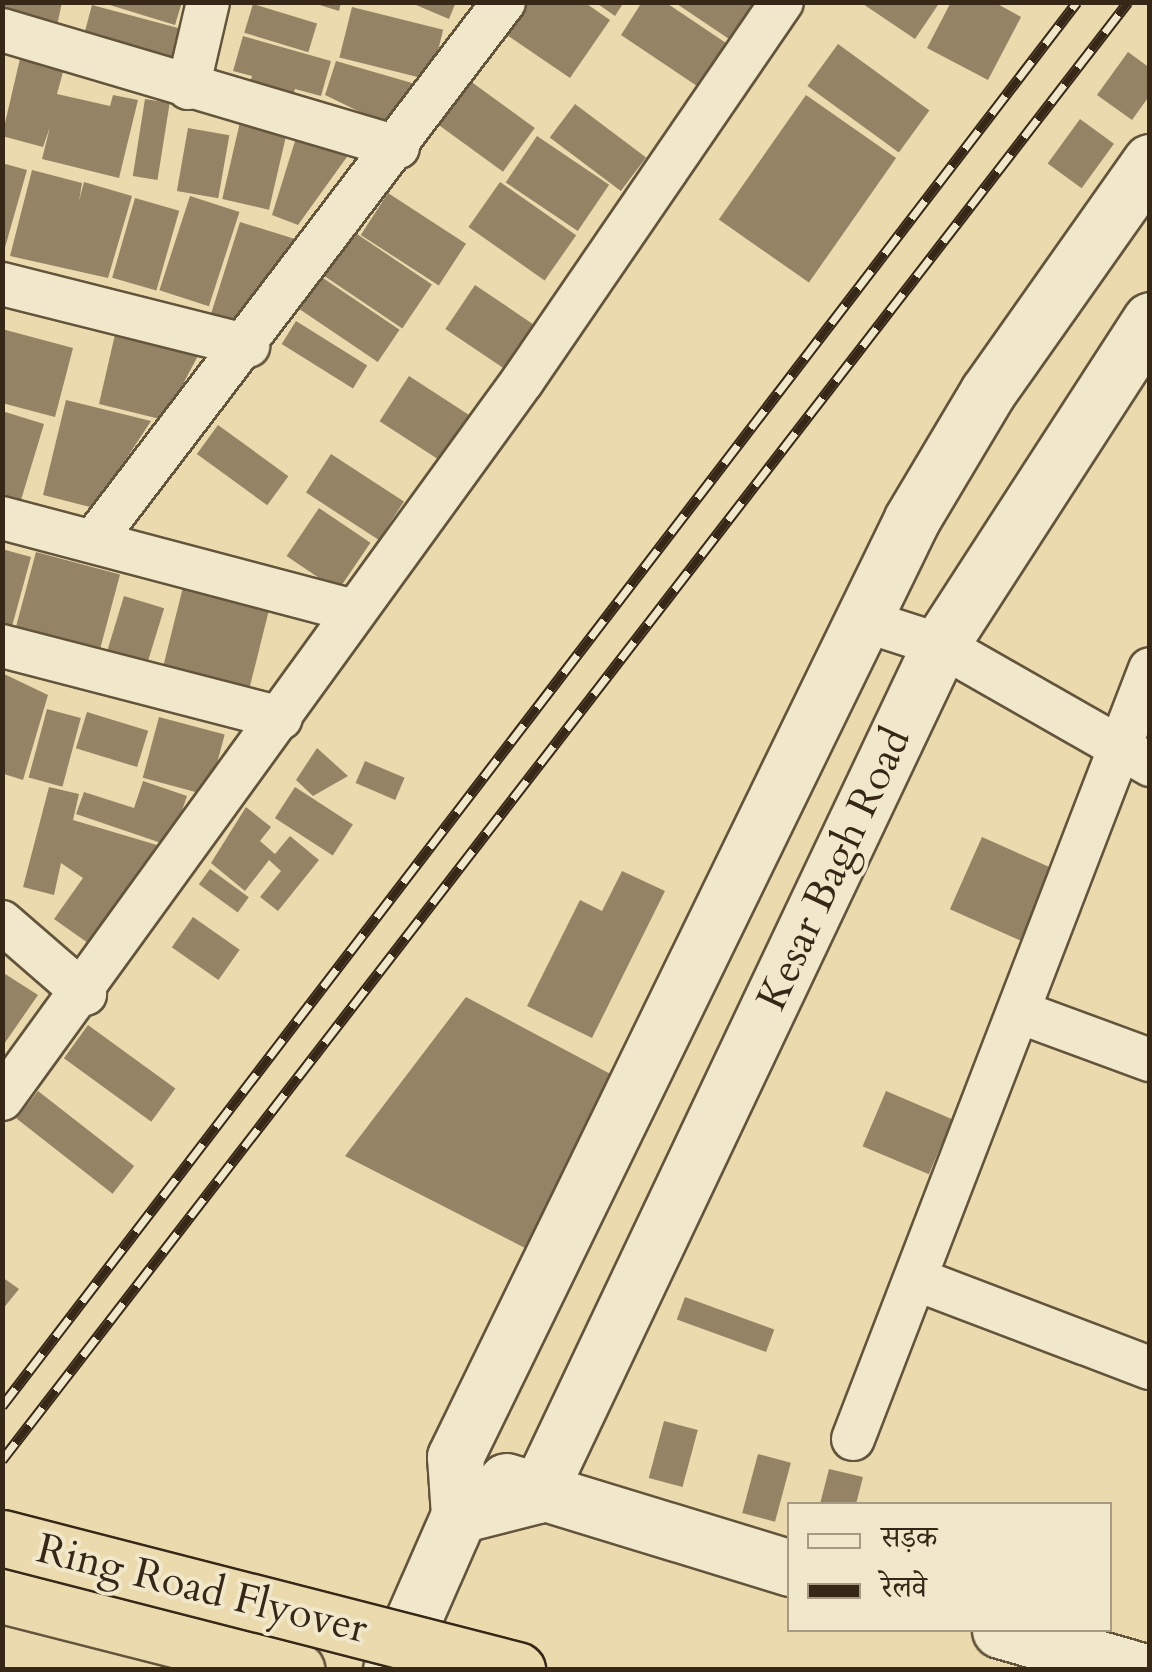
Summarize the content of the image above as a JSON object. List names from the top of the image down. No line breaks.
{"streets":{"highway":["Ring Road Flyover"],"main road":["Kesar Bagh Road"]},"legend":["सड़क","रेलवे"]}
